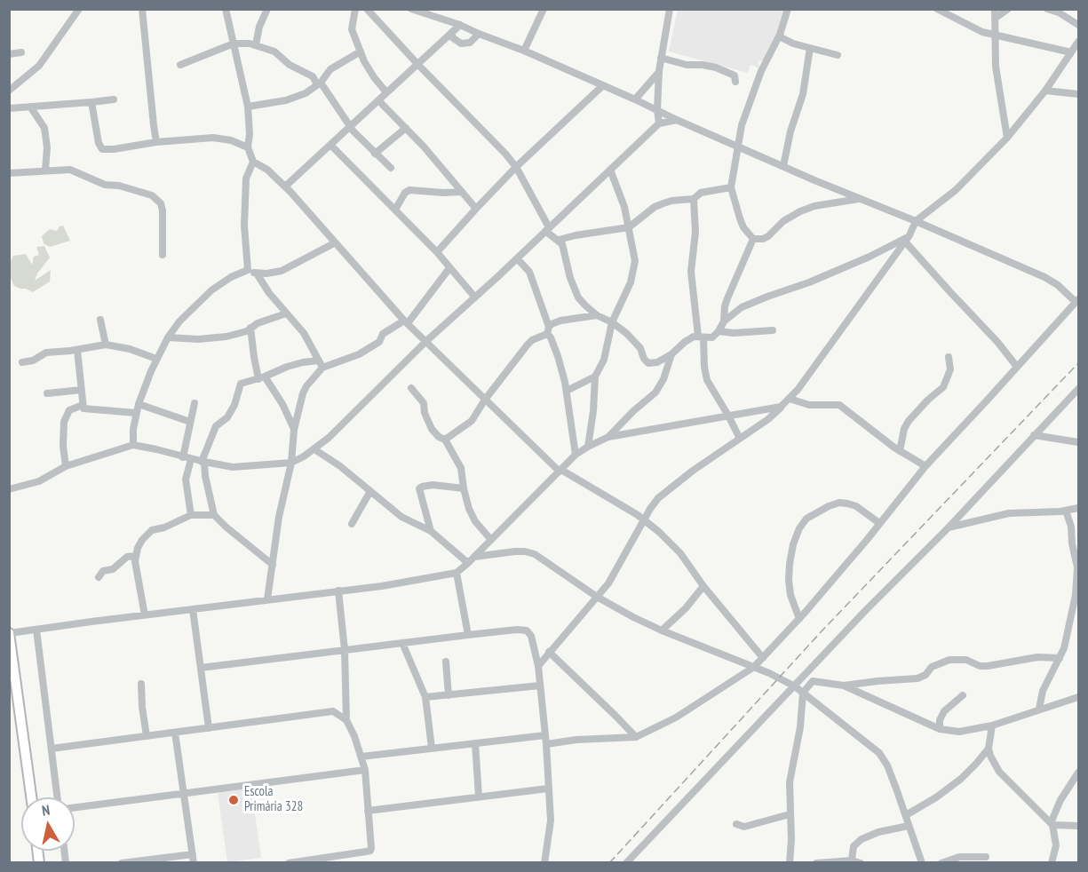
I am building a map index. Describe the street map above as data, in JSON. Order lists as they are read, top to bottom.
{
  "places": ["Escola Primária 328"],
  "north": "top"
}
